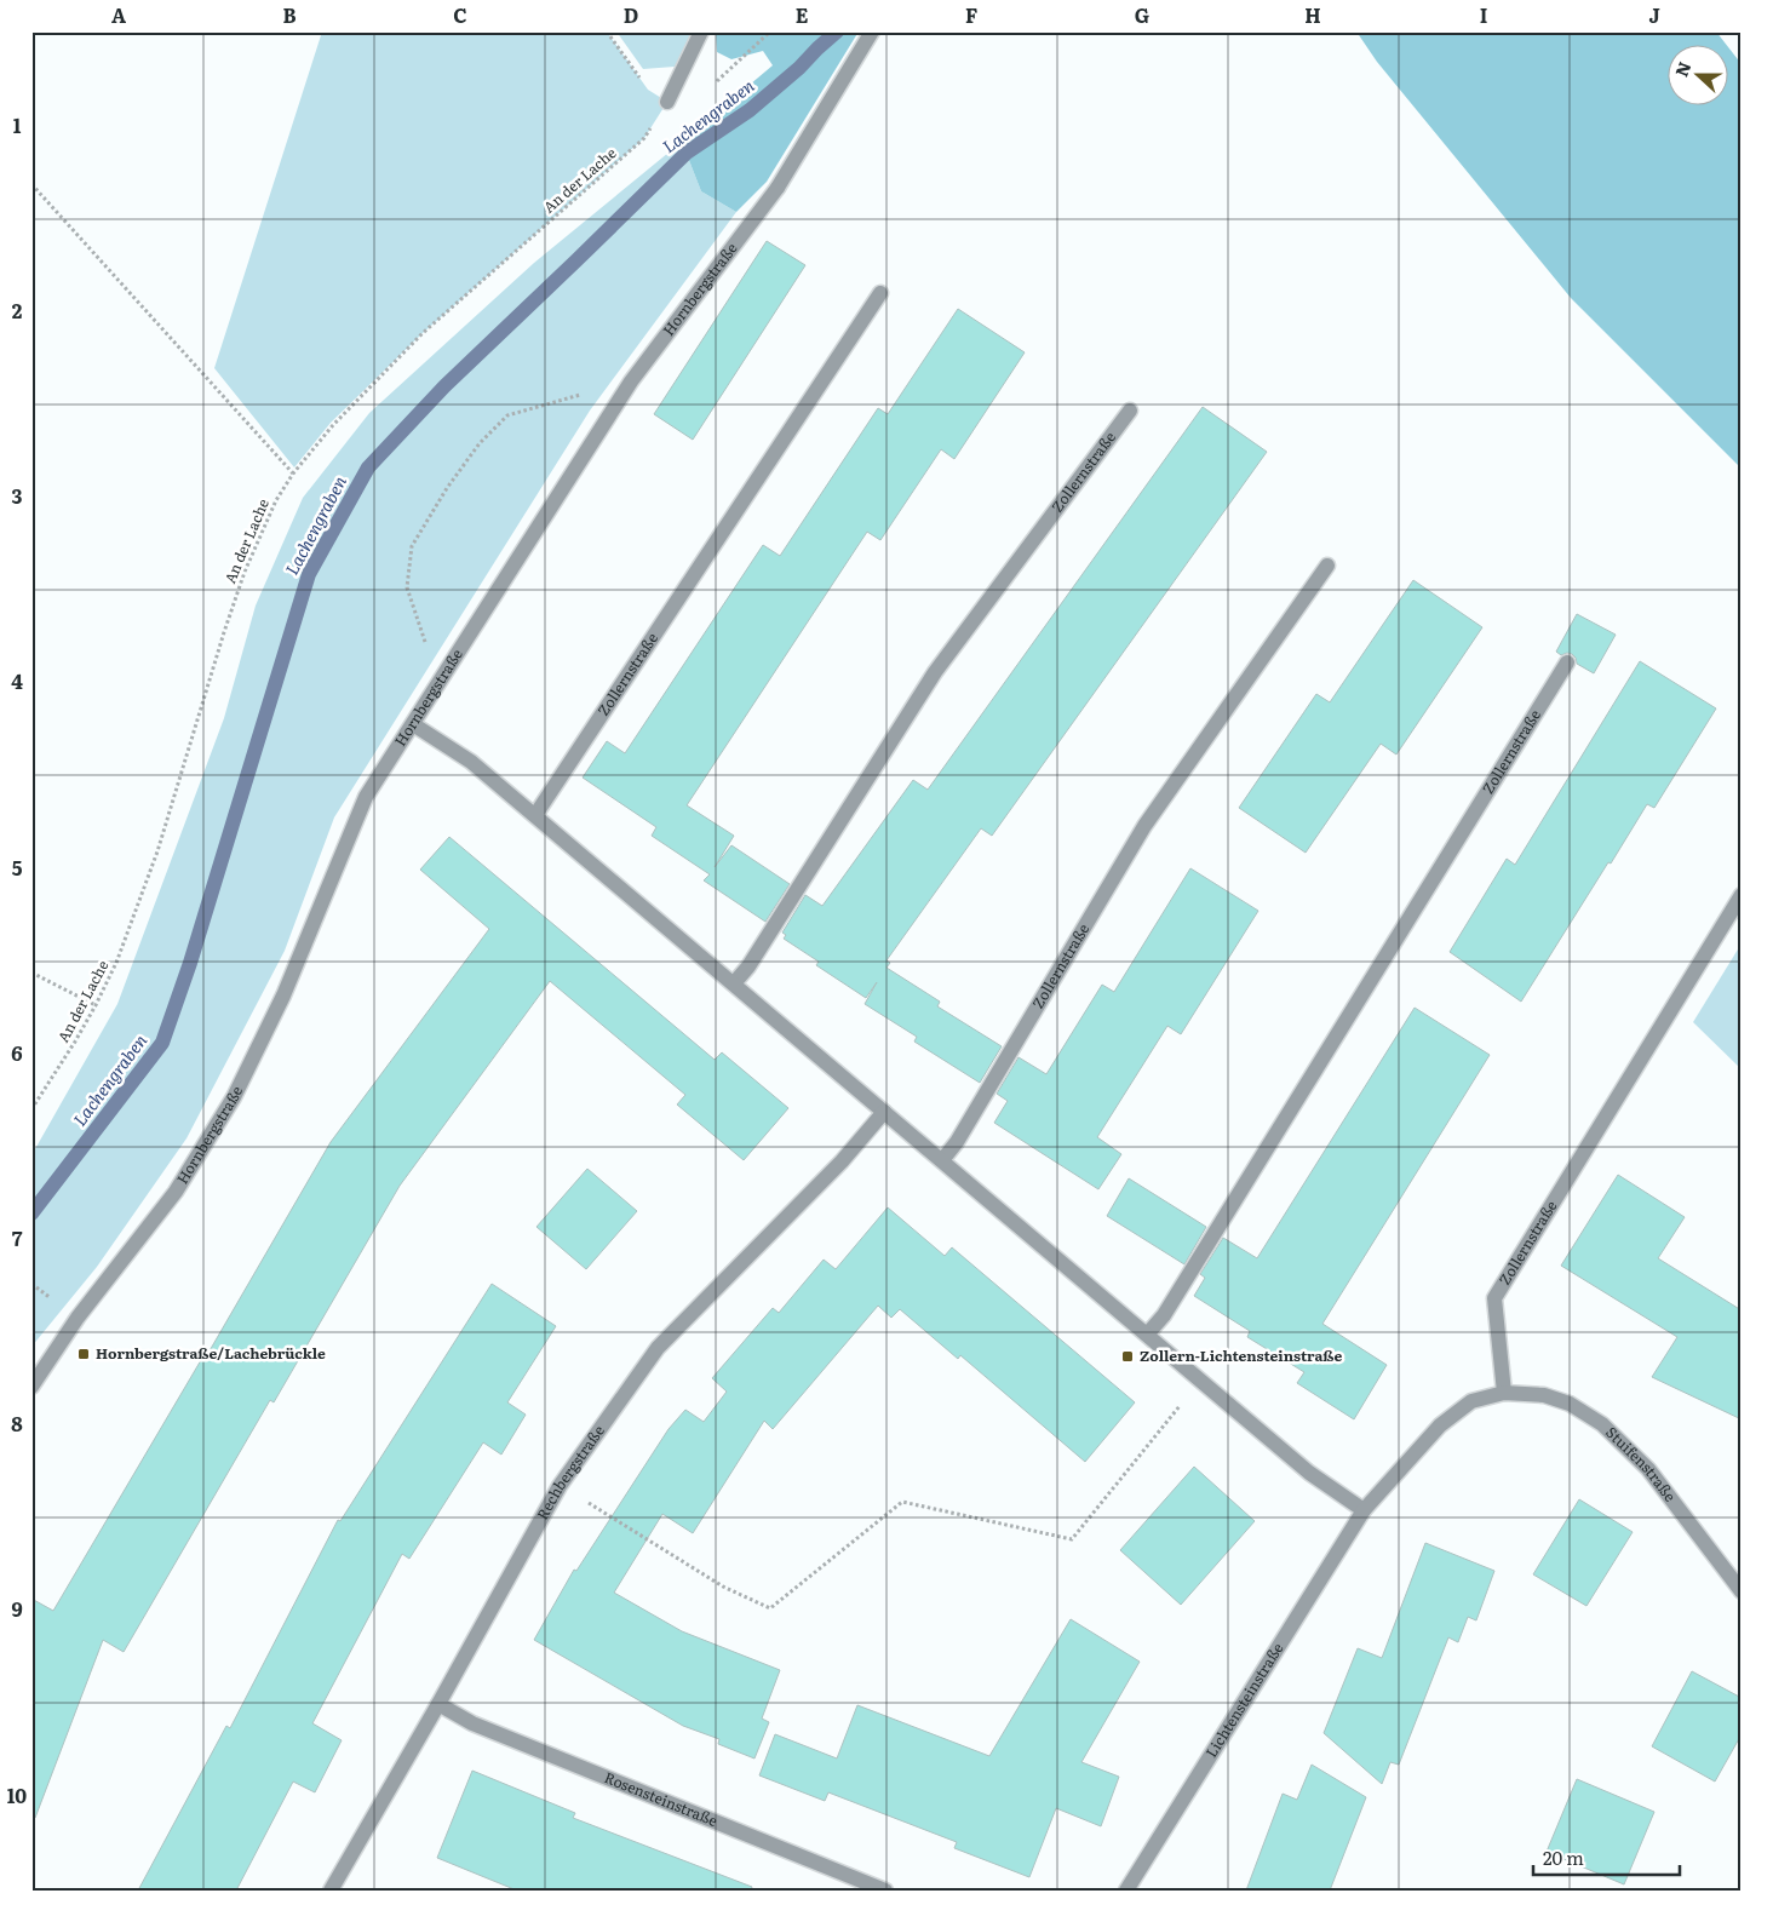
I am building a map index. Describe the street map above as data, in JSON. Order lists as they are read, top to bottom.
{
  "streets": {
    "street": [
      "Hornbergstraße",
      "Zollernstraße",
      "Stuifenstraße",
      "Rechbergstraße",
      "Lichtensteinstraße",
      "Rosensteinstraße"
    ],
    "path": ["An der Lache"]
  },
  "crossings": [
    ["Zollernstraße", "Stuifenstraße"],
    ["Rechbergstraße", "Rosensteinstraße"]
  ],
  "water": ["Lachengraben"],
  "places": {
    "transit": ["Hornbergstraße/Lachebrückle", "Zollern-Lichtensteinstraße"]
  },
  "scale_bar": "20 m",
  "north": "left",
  "grid": {
    "columns": [
      "A",
      "B",
      "C",
      "D",
      "E",
      "F",
      "G",
      "H",
      "I",
      "J"
    ],
    "rows": [
      "1",
      "2",
      "3",
      "4",
      "5",
      "6",
      "7",
      "8",
      "9",
      "10"
    ]
  }
}
